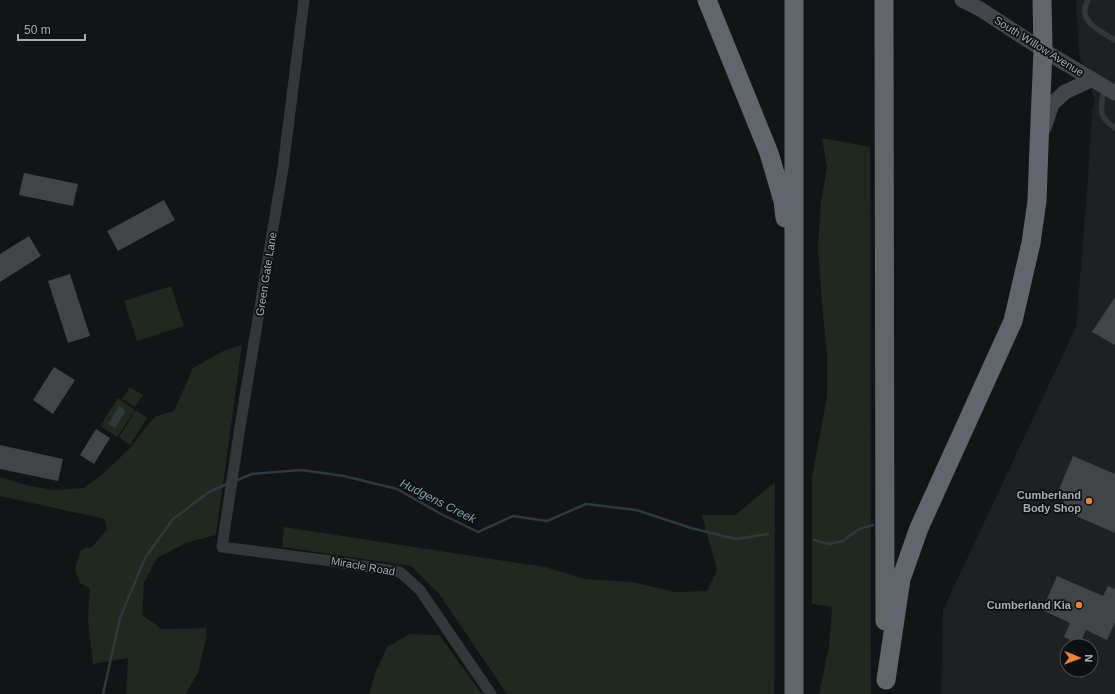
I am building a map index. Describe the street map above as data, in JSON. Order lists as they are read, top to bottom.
{
  "streets": {
    "main road": ["South Willow Avenue"],
    "street": ["Green Gate Lane", "Miracle Road"]
  },
  "crossings": [
    ["Green Gate Lane", "Miracle Road"]
  ],
  "water": ["Hudgens Creek"],
  "places": ["Cumberland Body Shop", "Cumberland Kia"],
  "scale_bar": "50 m",
  "north": "right"
}
